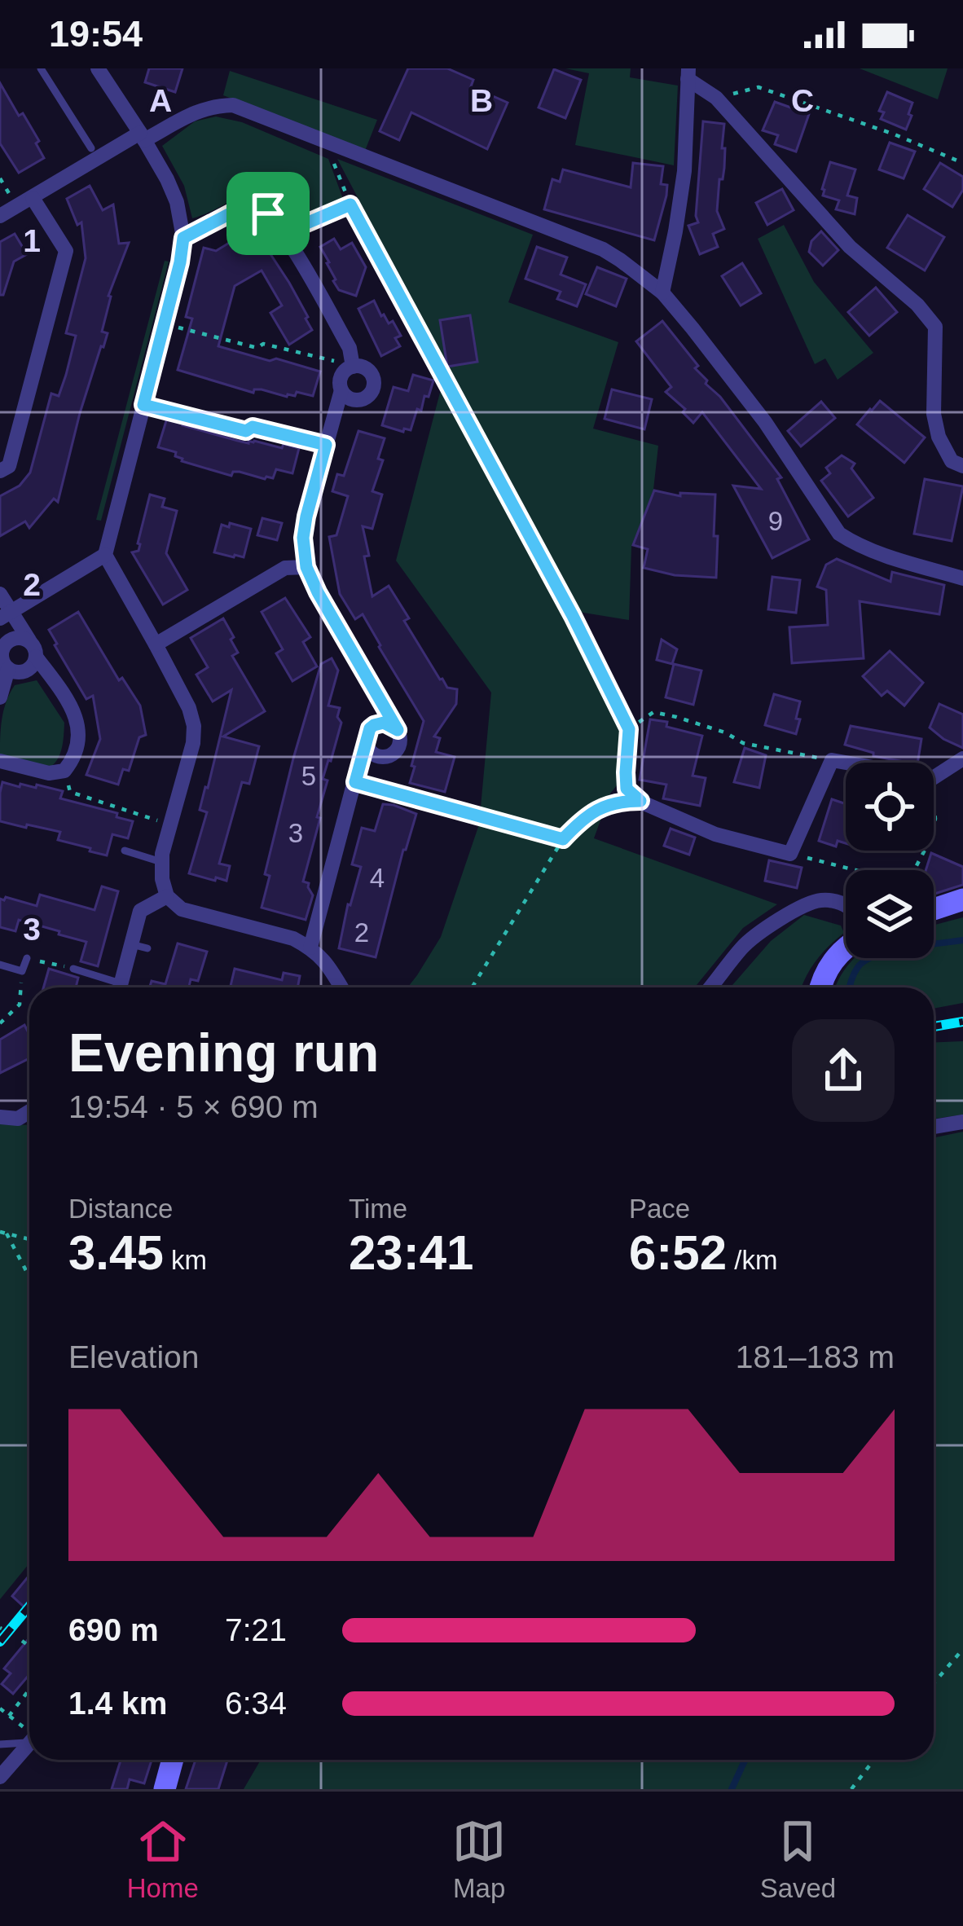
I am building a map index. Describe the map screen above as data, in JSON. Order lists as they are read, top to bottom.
{
  "house_numbers": [
    "9",
    "5",
    "3",
    "4",
    "2"
  ],
  "page": {
    "status": "19:54",
    "heading": ["Evening run", "19:54 · 5 × 690 m"],
    "stats": [
      ["Distance", "3.45 km"],
      ["Time", "23:41"],
      ["Pace", "6:52 /km"]
    ],
    "chart": ["Elevation", "181–183 m"],
    "list": [
      {
        "name": "690 m",
        "note": "7:21"
      },
      {
        "name": "1.4 km",
        "note": "6:34"
      }
    ],
    "tabs": ["Home", "Map", "Saved"]
  },
  "grid": {
    "columns": ["A", "B", "C"],
    "rows": ["1", "2", "3"]
  }
}
